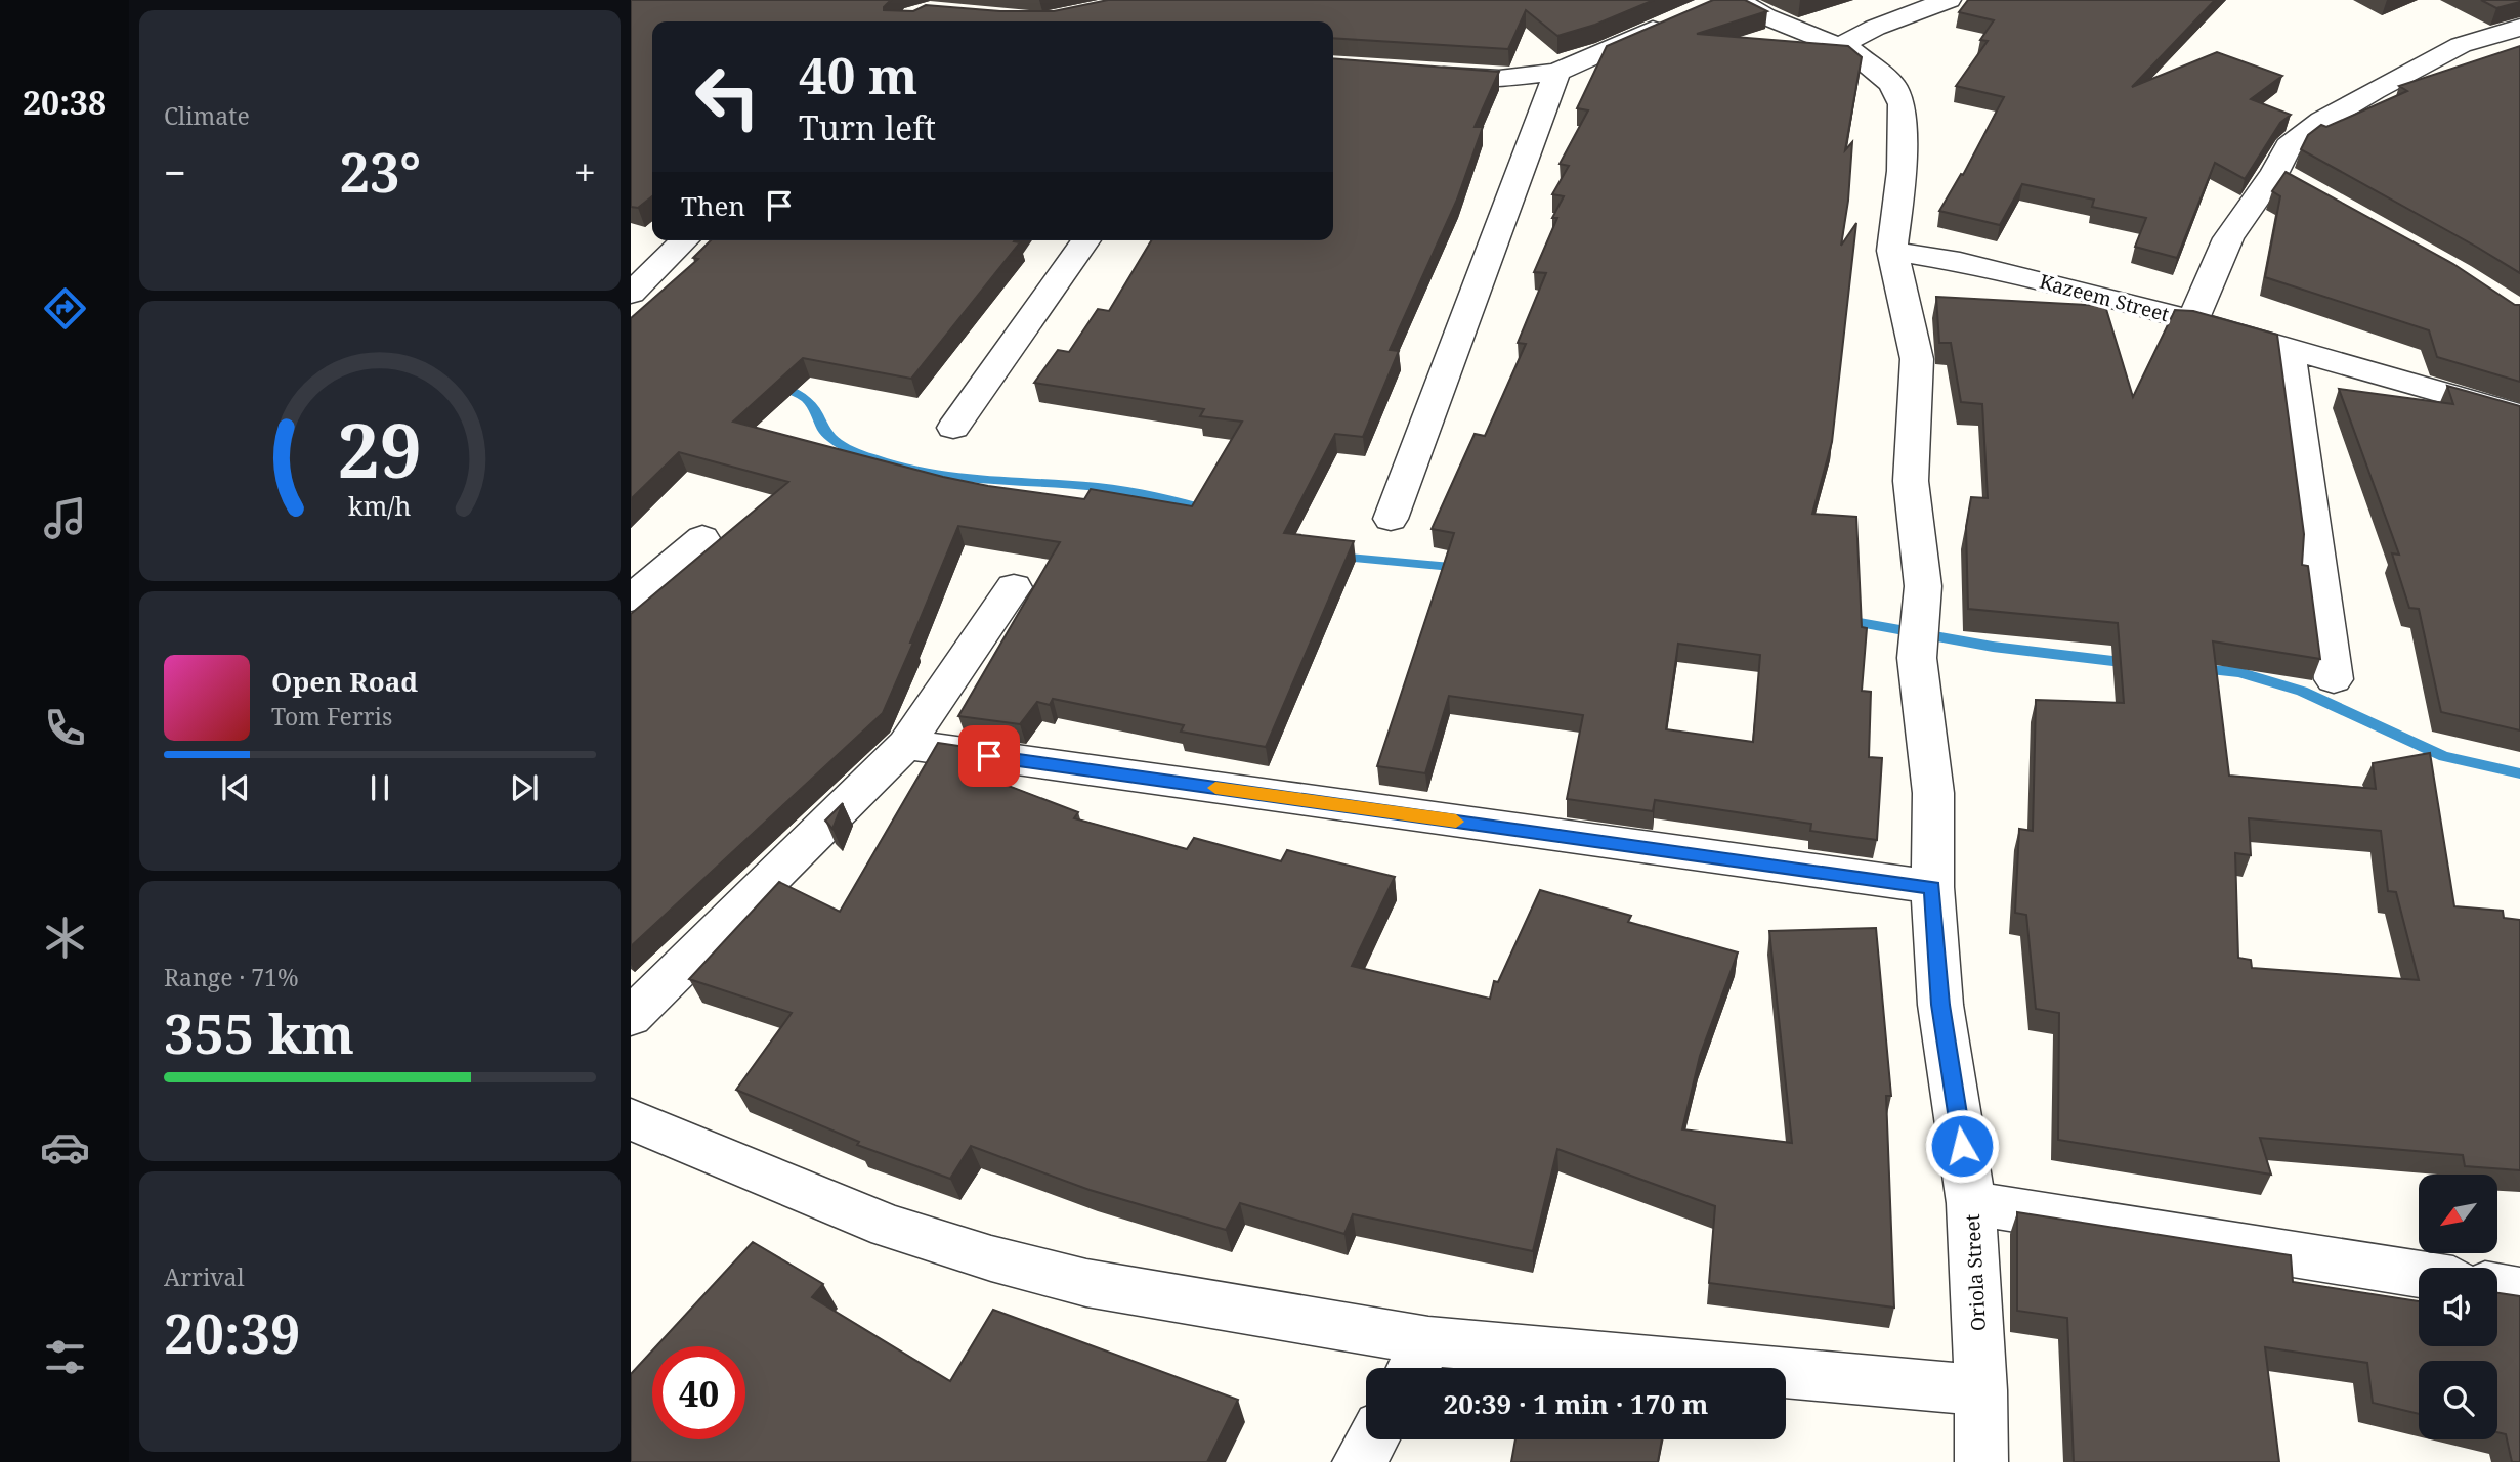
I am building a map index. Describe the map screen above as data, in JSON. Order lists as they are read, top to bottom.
{
  "streets": {
    "street": ["Kazeem Street", "Oriola Street"]
  },
  "crossings": [
    ["Kazeem Street", "Oriola Street"]
  ],
  "north": "bottom left",
  "page": {
    "tabs": "20:38",
    "tile": [
      "Climate",
      ["Range · 71%", "355 km"],
      ["Arrival", "20:39"]
    ],
    "turn": ["40 m", "Turn left"],
    "heat": ["−", "23°", "+"],
    "then": "Then",
    "song": ["Open Road", "Tom Ferris"],
    "limit": "40",
    "trip": "20:39 · 1 min · 170 m",
    "gauge": ["29", "km/h"]
  }
}
